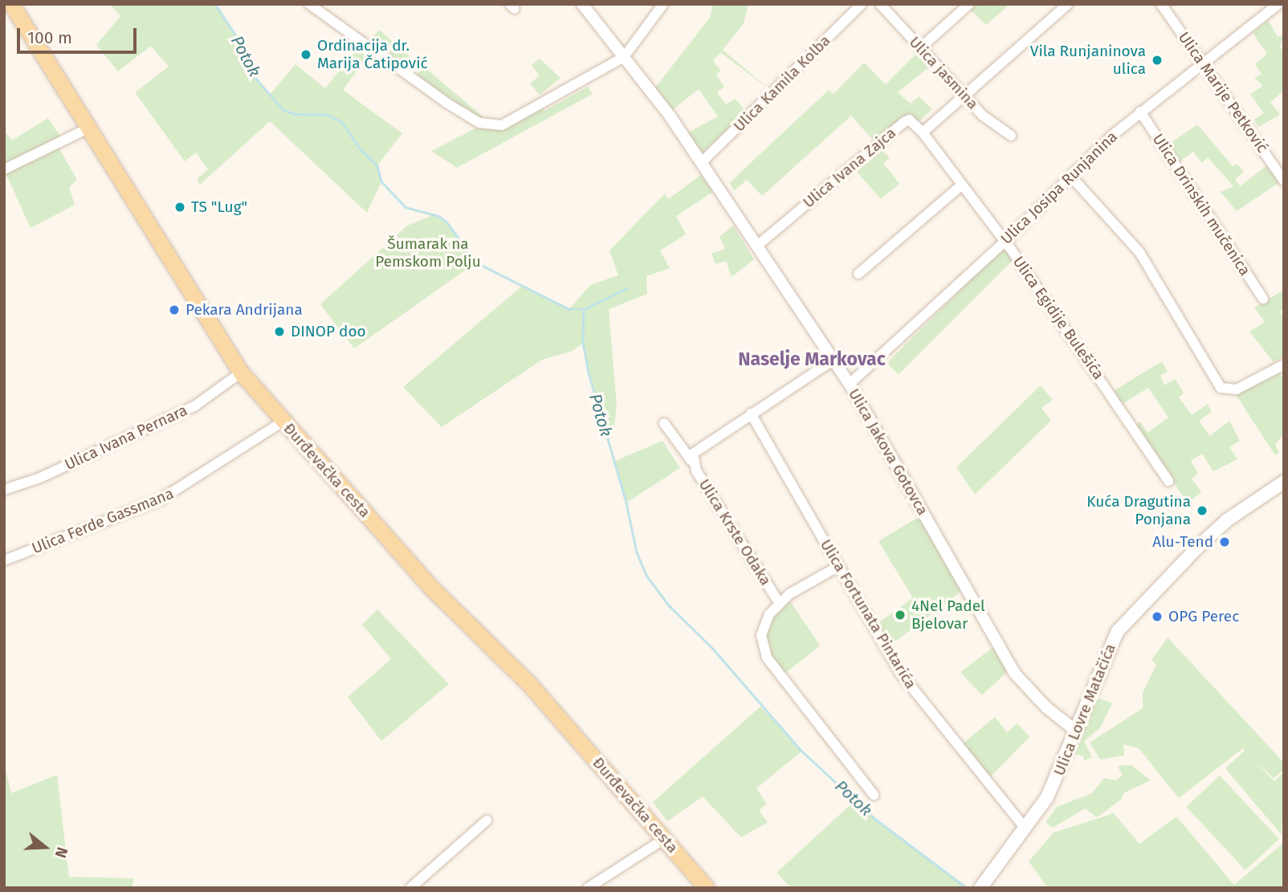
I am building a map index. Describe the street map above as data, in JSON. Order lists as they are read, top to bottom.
{
  "streets": {
    "main road": ["Đurđevačka cesta", "Ulica Lovre Matačića"],
    "street": [
      "Ulica jasmina",
      "Ulica Kamila Kolba",
      "Ulica Marije Petković",
      "Ulica Ivana Zajca",
      "Ulica Josipa Runjanina",
      "Ulica Drinskih mučenica",
      "Ulica Egidije Bulešića",
      "Ulica Ivana Pernara",
      "Ulica Jakova Gotovca",
      "Ulica Ferde Gassmana",
      "Ulica Krste Odaka",
      "Ulica Fortunata Pintarića"
    ]
  },
  "crossings": [
    ["Ulica Kamila Kolba", "Ulica Jakova Gotovca"],
    ["Ulica Marije Petković", "Ulica Josipa Runjanina"],
    ["Ulica Ivana Zajca", "Ulica Egidije Bulešića"],
    ["Ulica Ivana Zajca", "Ulica Jakova Gotovca"],
    ["Ulica Josipa Runjanina", "Ulica Drinskih mučenica"],
    ["Ulica Josipa Runjanina", "Ulica Egidije Bulešića"],
    ["Ulica Josipa Runjanina", "Ulica Jakova Gotovca"],
    ["Ulica Ivana Pernara", "Đurđevačka cesta"],
    ["Ulica Jakova Gotovca", "Ulica Lovre Matačića"],
    ["Đurđevačka cesta", "Ulica Ferde Gassmana"],
    ["Ulica Krste Odaka", "Ulica Fortunata Pintarića"],
    ["Ulica Fortunata Pintarića", "Ulica Lovre Matačića"]
  ],
  "districts": ["Naselje Markovac"],
  "water": ["Potok"],
  "parks": ["Šumarak na Pemskom Polju"],
  "places": [
    "Ordinacija dr. Marija Čatipović",
    "Vila Runjaninova ulica",
    "TS \"Lug\"",
    "Pekara Andrijana",
    "DINOP doo",
    "Kuća Dragutina Ponjana",
    "Alu-Tend",
    "4Nel Padel Bjelovar",
    "OPG Perec"
  ],
  "scale_bar": "100 m",
  "north": "right"
}
